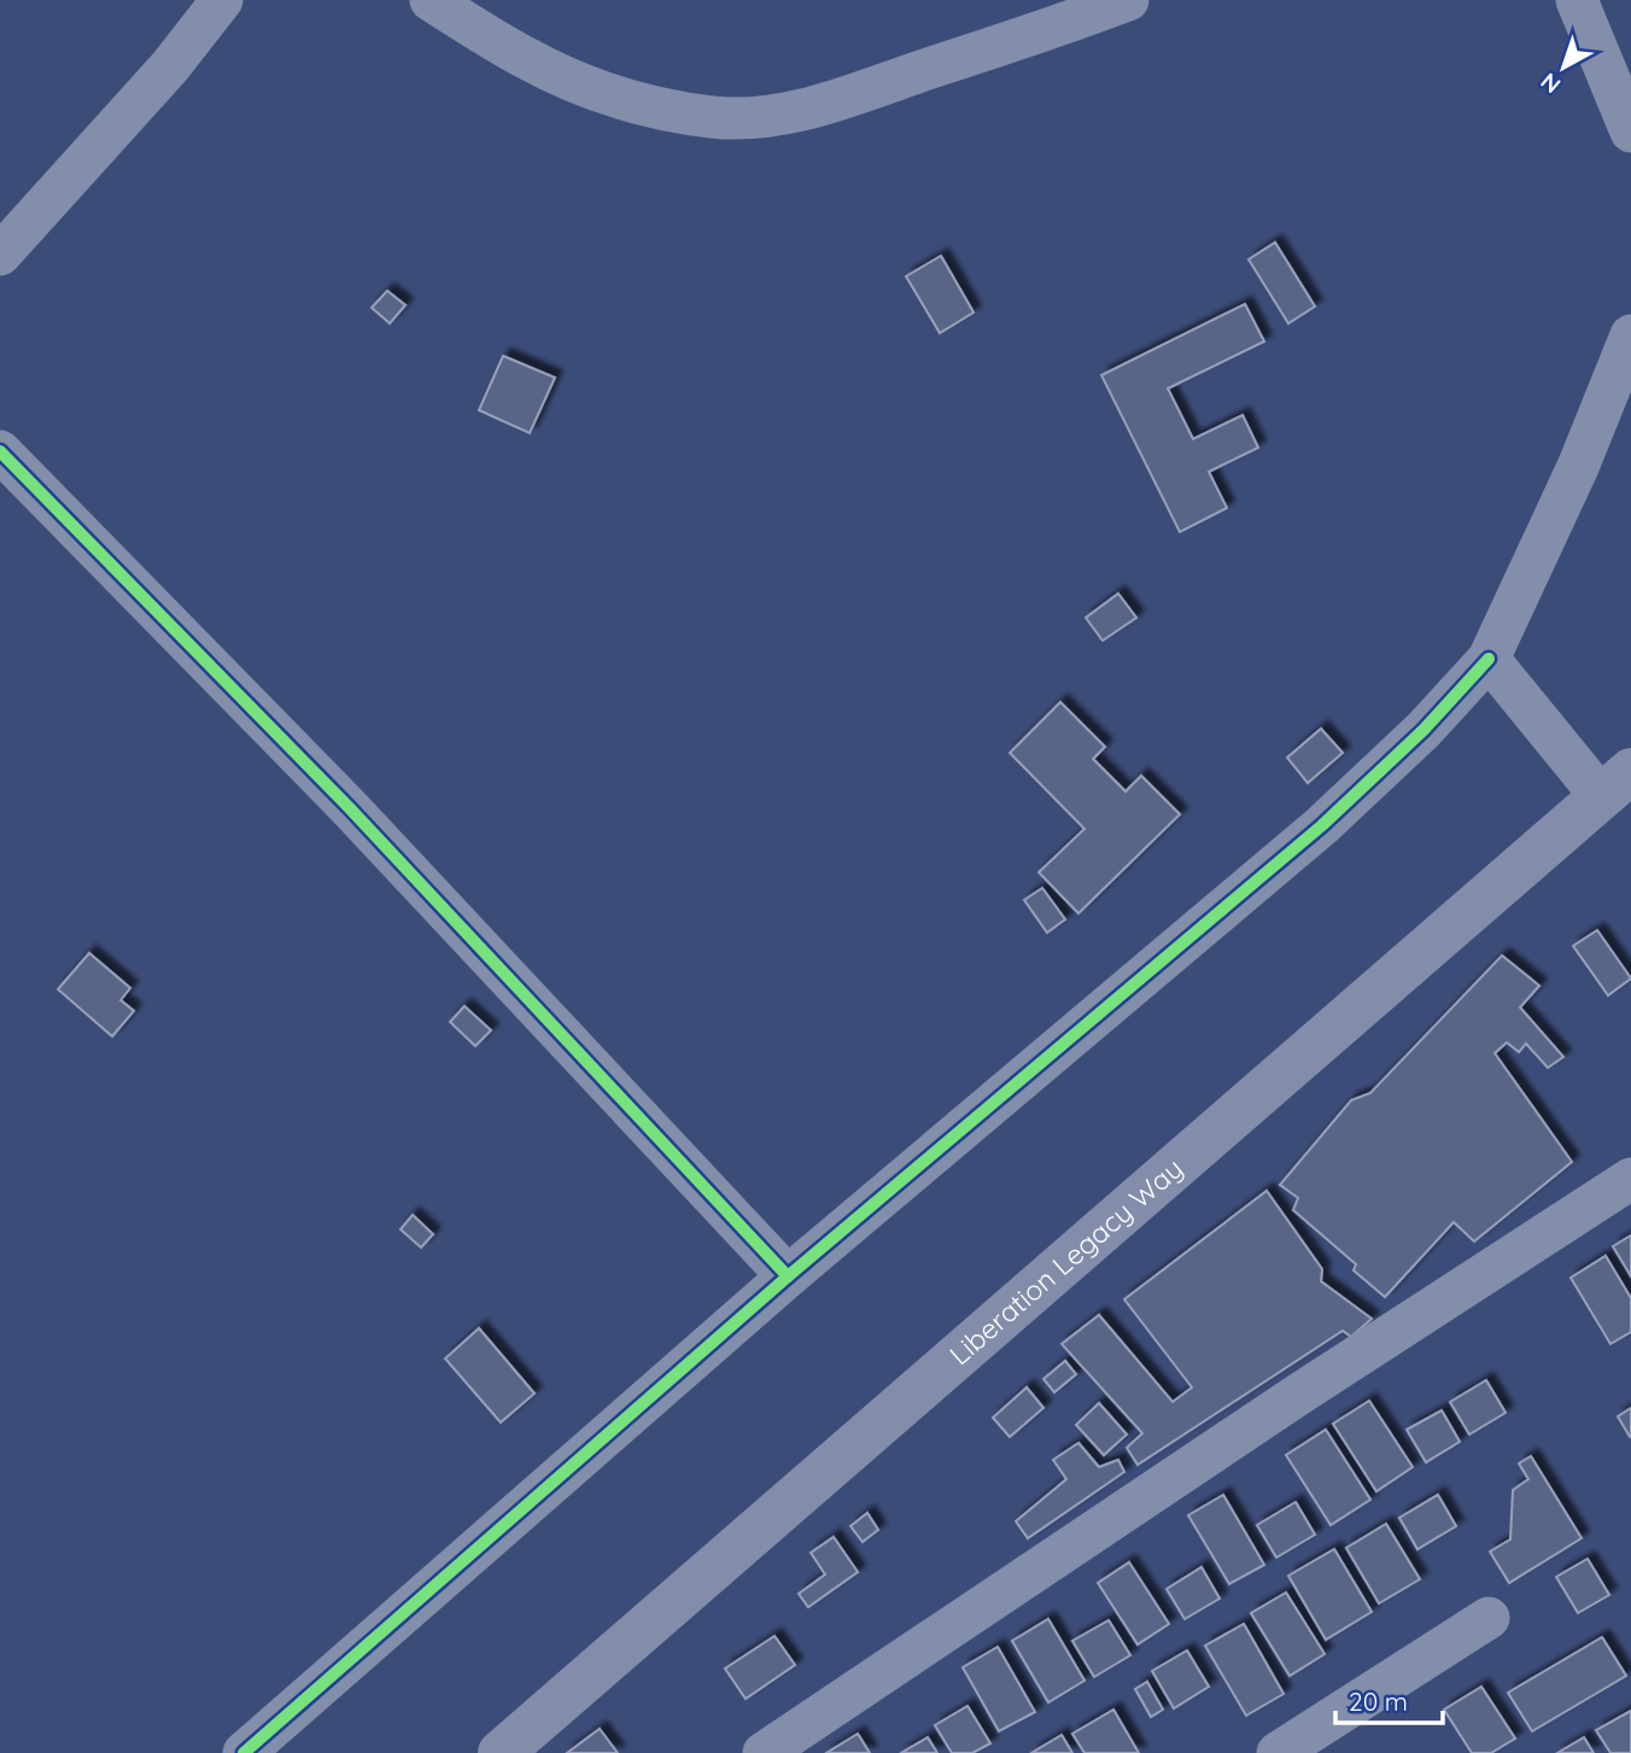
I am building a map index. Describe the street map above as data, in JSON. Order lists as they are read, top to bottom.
{
  "streets": {
    "main road": ["Liberation Legacy Way"]
  },
  "scale_bar": "20 m",
  "north": "bottom left"
}
